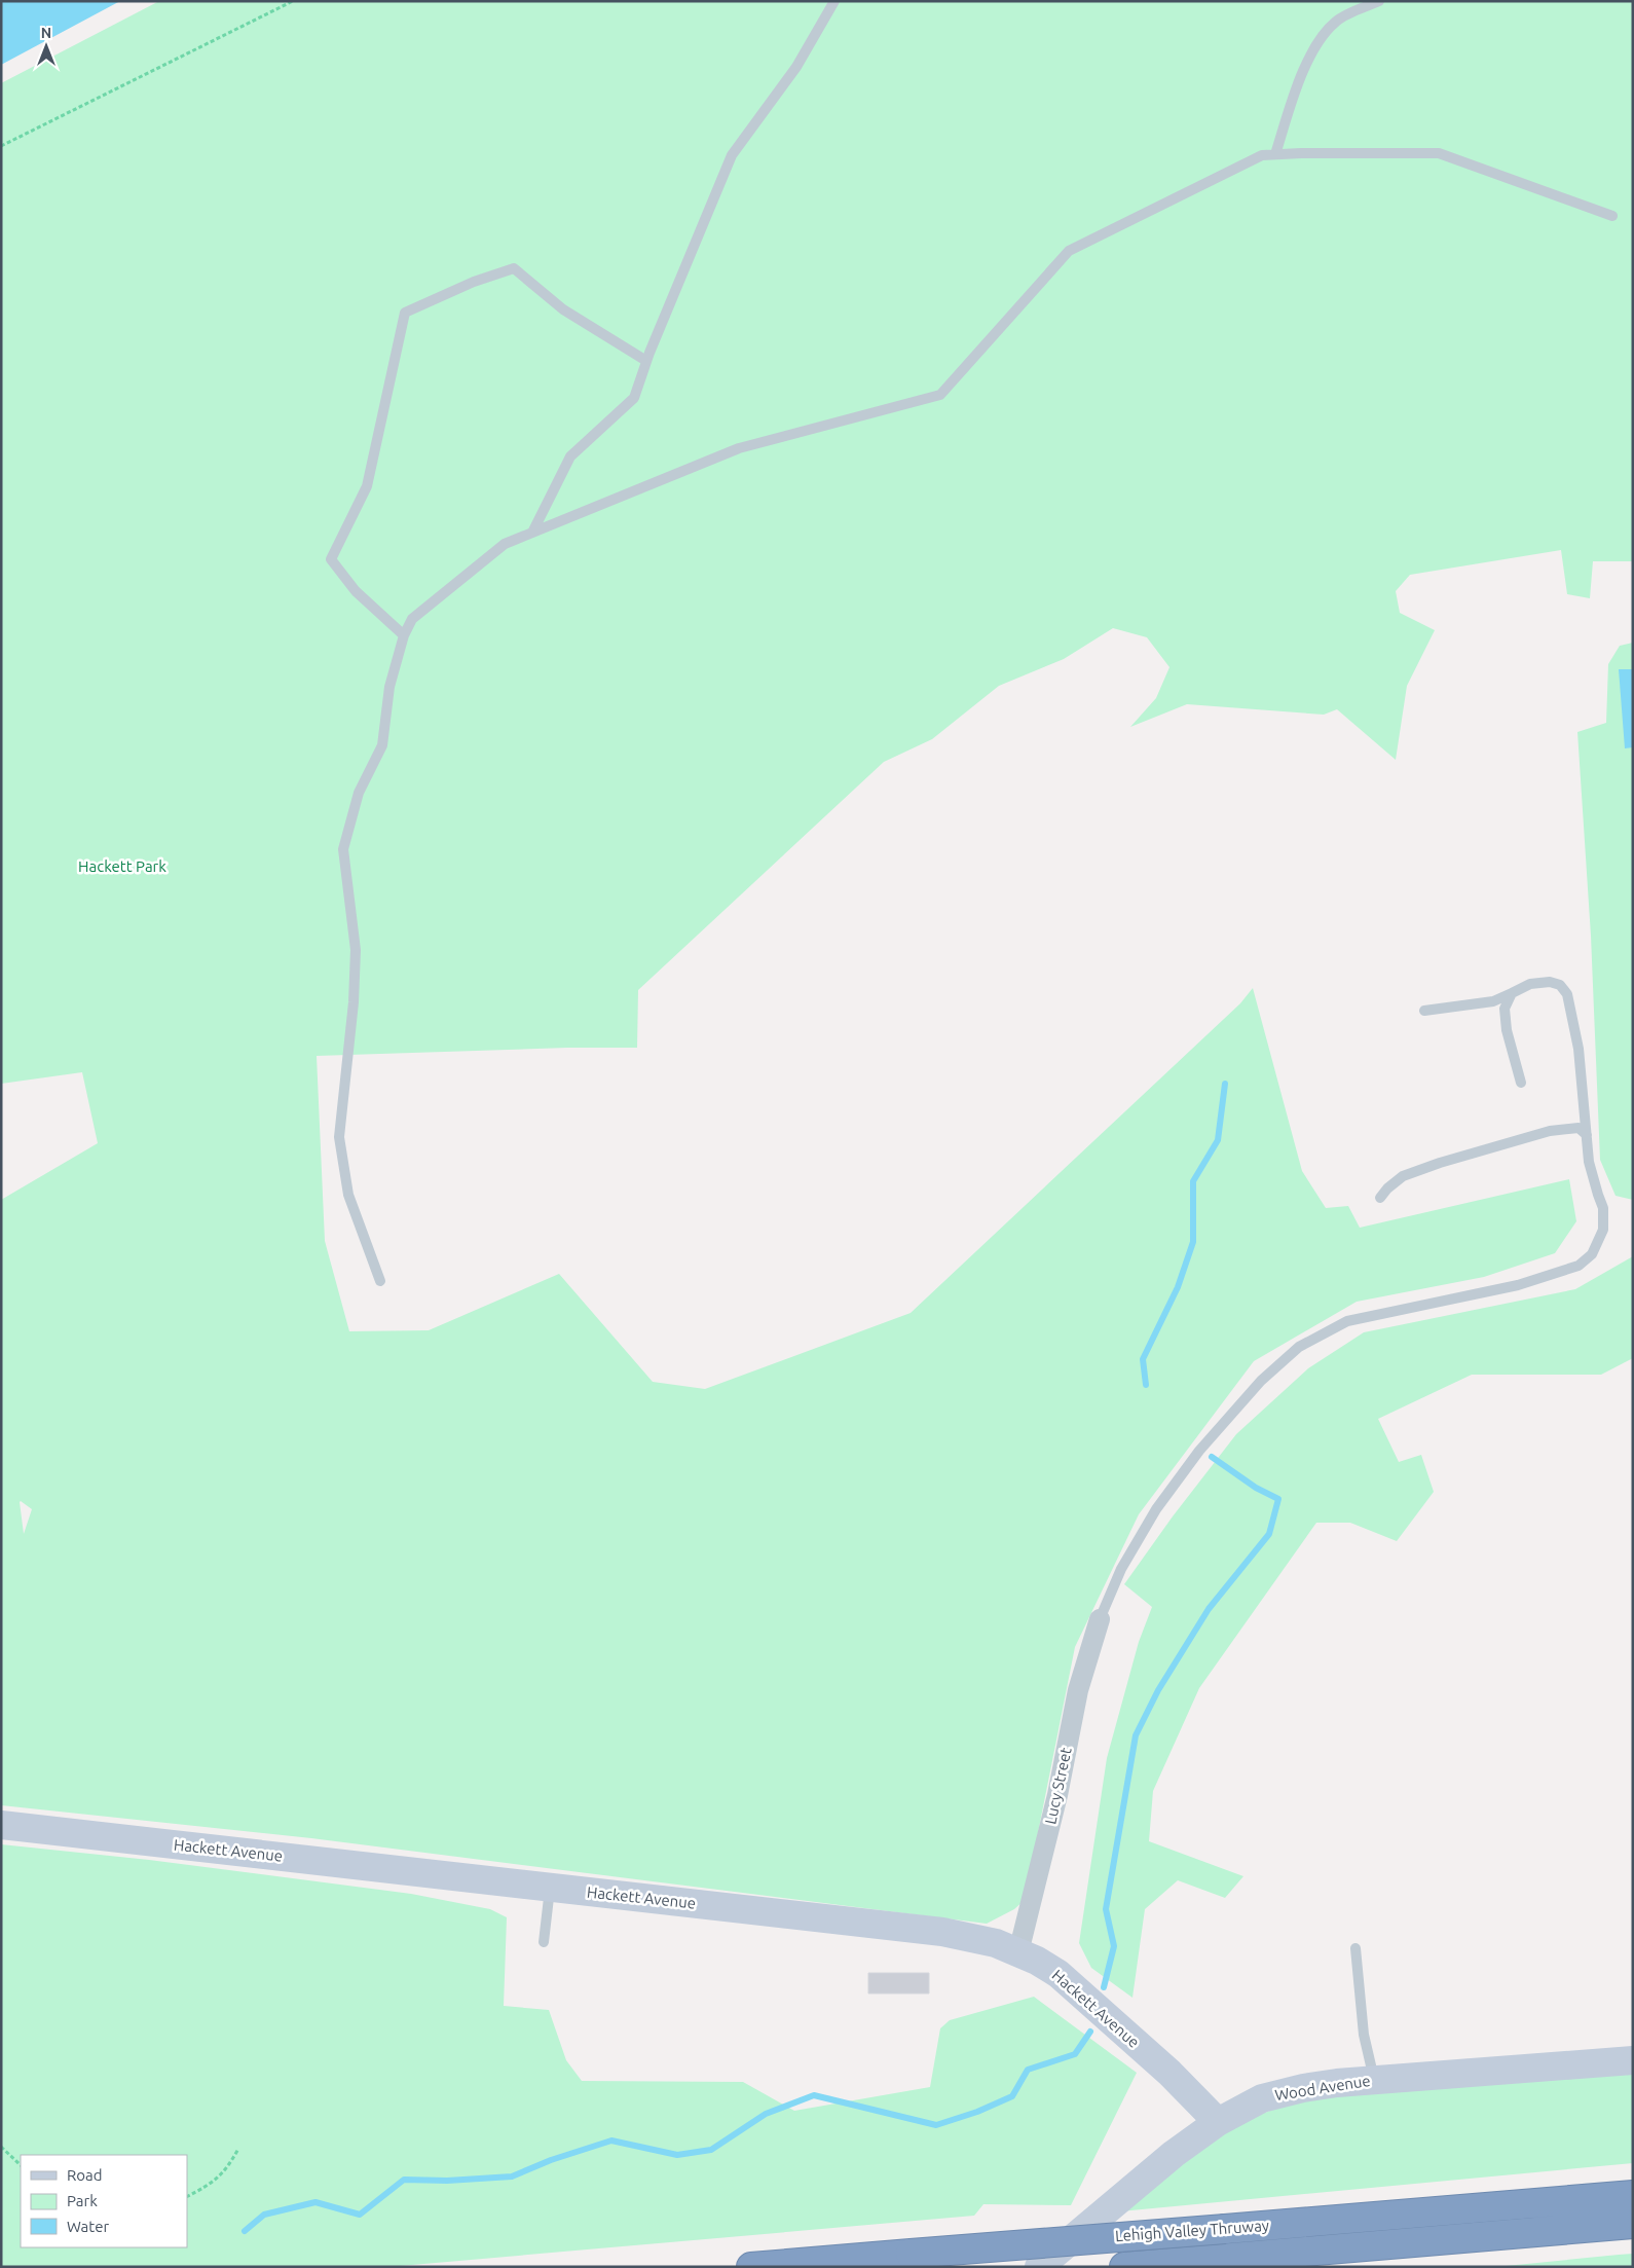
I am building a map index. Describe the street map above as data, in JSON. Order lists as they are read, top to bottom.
{
  "streets": {
    "highway": ["Lehigh Valley Thruway"],
    "main road": ["Hackett Avenue", "Wood Avenue"],
    "street": ["Lucy Street"]
  },
  "crossings": [
    ["Lucy Street", "Hackett Avenue"],
    ["Hackett Avenue", "Wood Avenue"]
  ],
  "parks": ["Hackett Park"],
  "legend": ["Road", "Park", "Water"],
  "north": "top"
}
